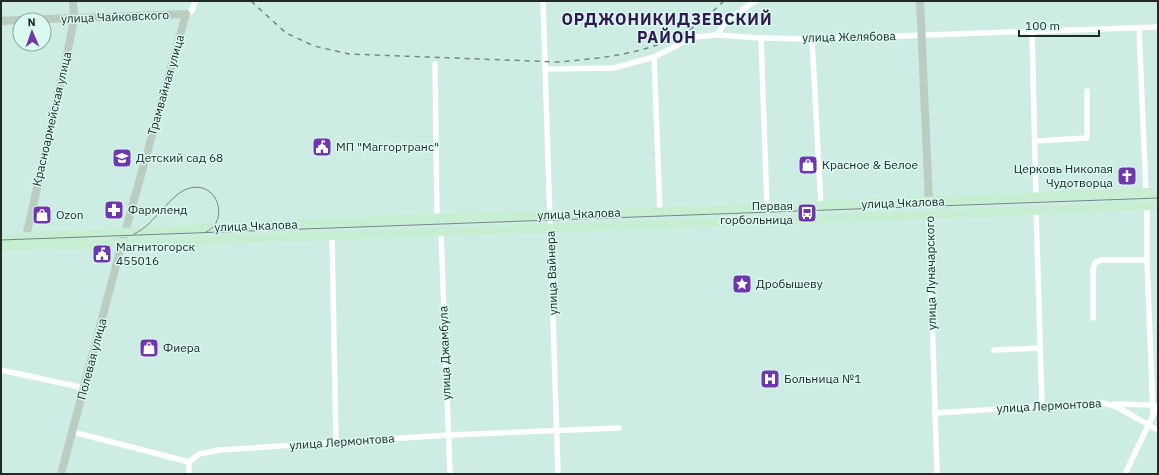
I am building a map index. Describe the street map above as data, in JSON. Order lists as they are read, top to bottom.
{
  "streets": {
    "main road": ["улица Чкалова", "улица Луначарского"],
    "street": [
      "улица Чайковского",
      "улица Желябова",
      "Трамвайная улица",
      "Красноармейская улица",
      "улица Вайнера",
      "улица Джамбула",
      "Полевая улица",
      "улица Лермонтова"
    ]
  },
  "crossings": [
    ["улица Чайковского", "Трамвайная улица"],
    ["улица Чайковского", "Красноармейская улица"],
    ["улица Желябова", "улица Вайнера"],
    ["улица Желябова", "улица Луначарского"],
    ["Трамвайная улица", "улица Чкалова"],
    ["Трамвайная улица", "Полевая улица"],
    ["Красноармейская улица", "улица Чкалова"],
    ["улица Чкалова", "улица Вайнера"],
    ["улица Чкалова", "улица Луначарского"],
    ["улица Чкалова", "улица Джамбула"],
    ["улица Чкалова", "Полевая улица"],
    ["улица Вайнера", "улица Лермонтова"],
    ["улица Луначарского", "улица Лермонтова"],
    ["улица Джамбула", "улица Лермонтова"]
  ],
  "districts": ["ОРДЖОНИКИДЗЕВСКИЙ РАЙОН"],
  "places": {
    "public building": ["МП \"Маггортранс\"", "Магнитогорск 455016"],
    "school or university": ["Детский сад 68"],
    "shop": ["Красное & Белое", "Ozon", "Фиера"],
    "church": ["Церковь Николая Чудотворца"],
    "pharmacy": ["Фармленд"],
    "bus stop": ["Первая горбольница"],
    "place": ["Дробышеву"],
    "hospital": ["Больница №1"]
  },
  "scale_bar": "100 m",
  "north": "top"
}
